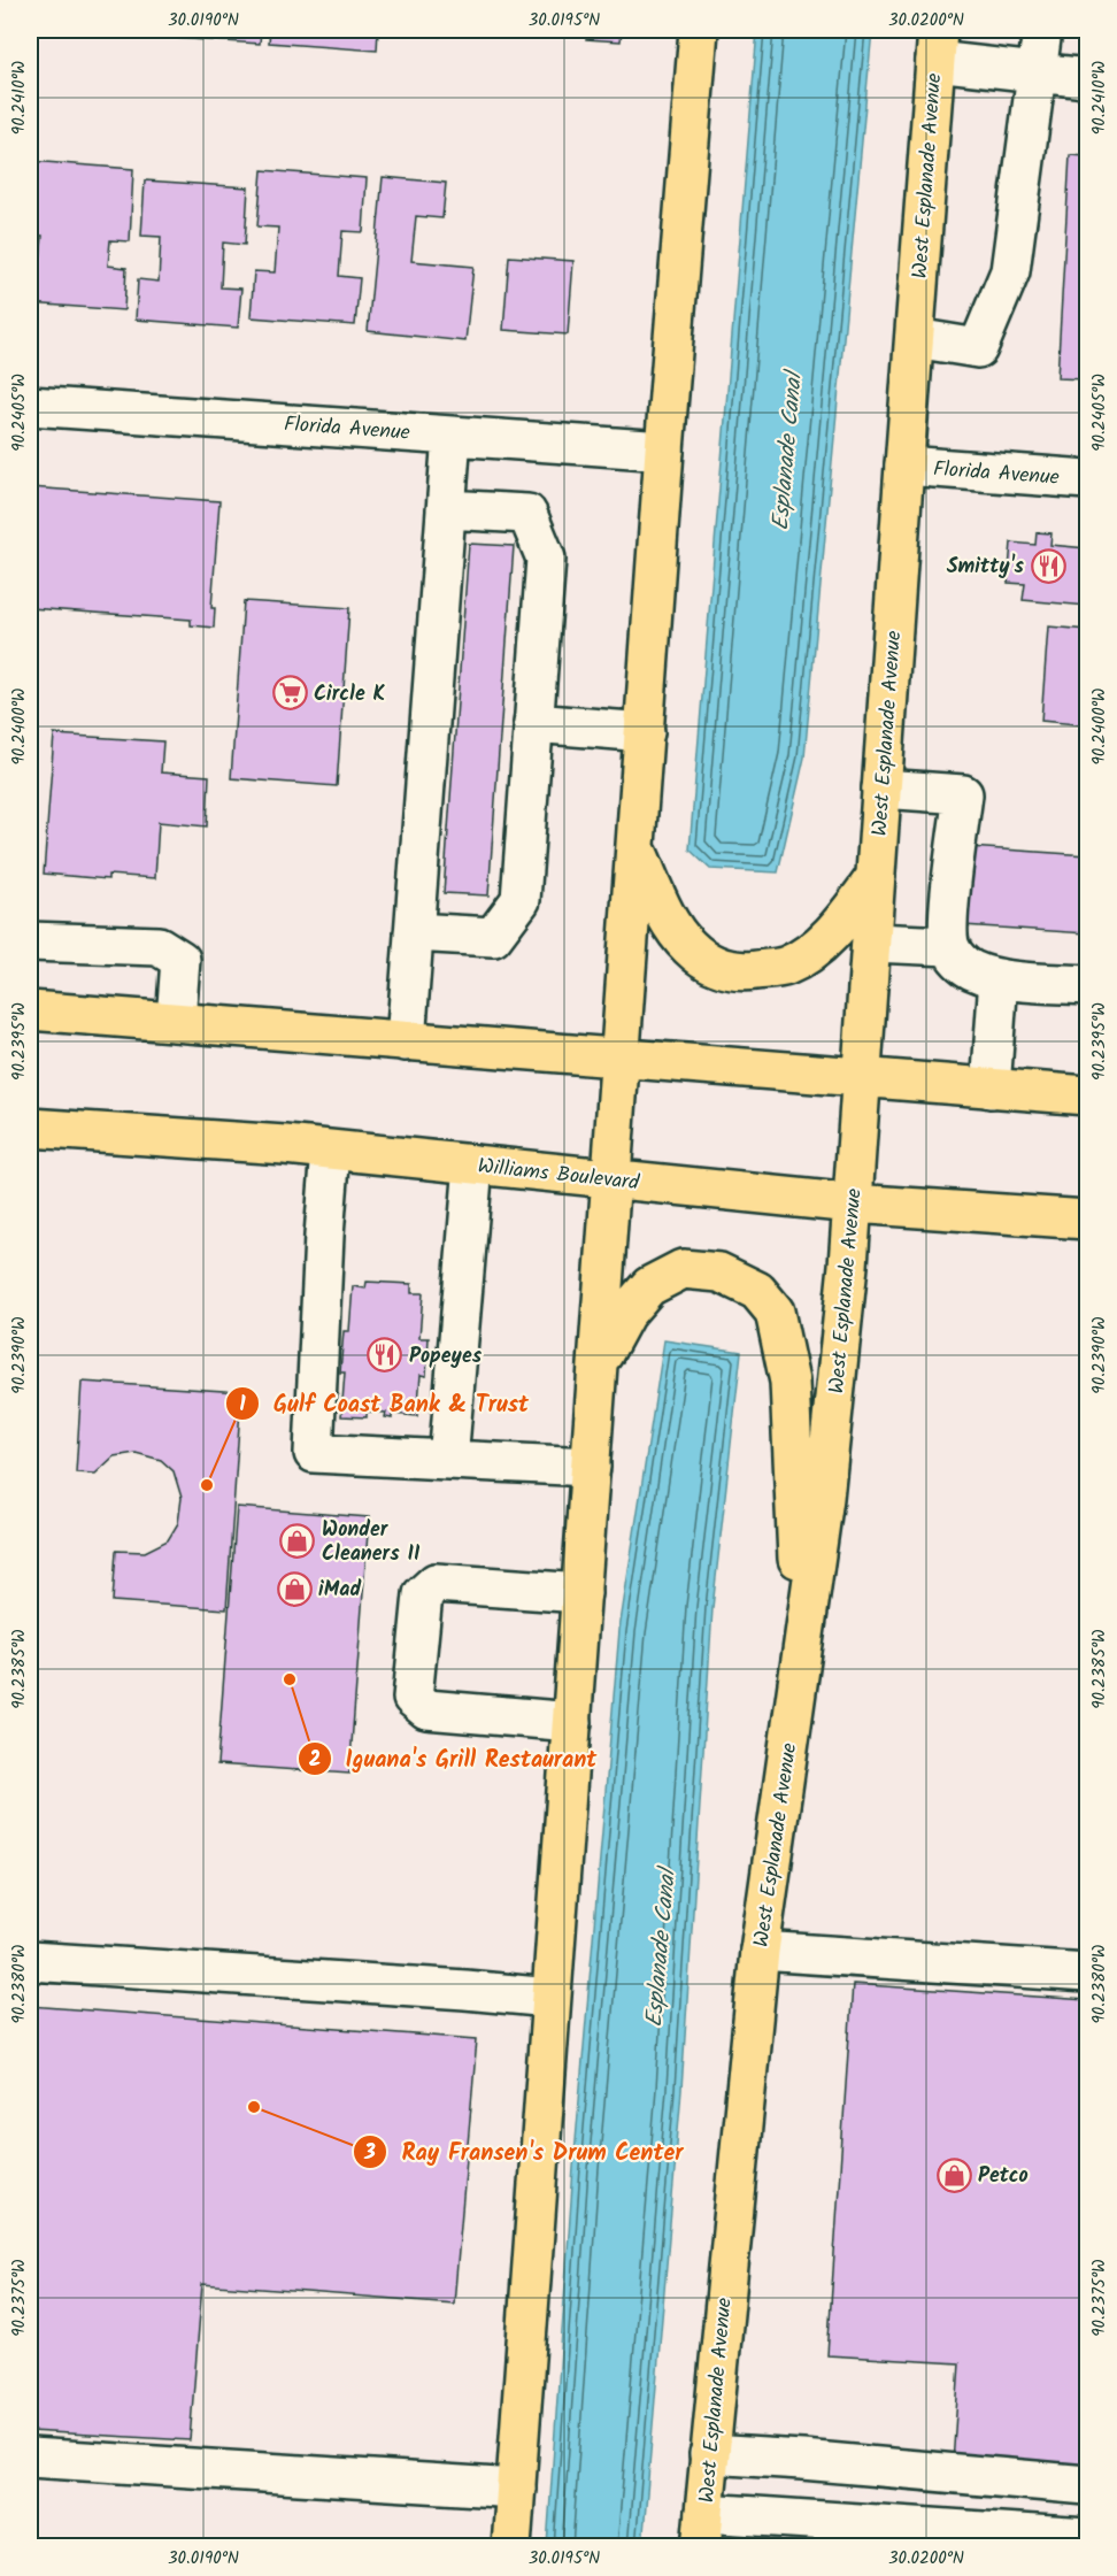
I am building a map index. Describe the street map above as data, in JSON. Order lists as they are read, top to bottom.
{
  "streets": {
    "main road": ["West Esplanade Avenue", "Williams Boulevard"],
    "street": ["Florida Avenue"]
  },
  "crossings": [
    ["West Esplanade Avenue", "Florida Avenue"],
    ["West Esplanade Avenue", "Williams Boulevard"]
  ],
  "water": ["Esplanade Canal"],
  "places": {
    "restaurant": ["Smitty's", "Popeyes"],
    "supermarket": ["Circle K"],
    "other": ["Gulf Coast Bank & Trust", "Iguana's Grill Restaurant", "Ray Fransen's Drum Center"],
    "shop": ["Wonder Cleaners II", "iMad", "Petco"]
  },
  "coordinates": [
    "30.0190°N",
    "30.0195°N",
    "30.0200°N",
    "90.2410°W",
    "90.2405°W",
    "90.2400°W",
    "90.2395°W",
    "90.2390°W",
    "90.2385°W",
    "90.2380°W",
    "90.2375°W"
  ]
}
